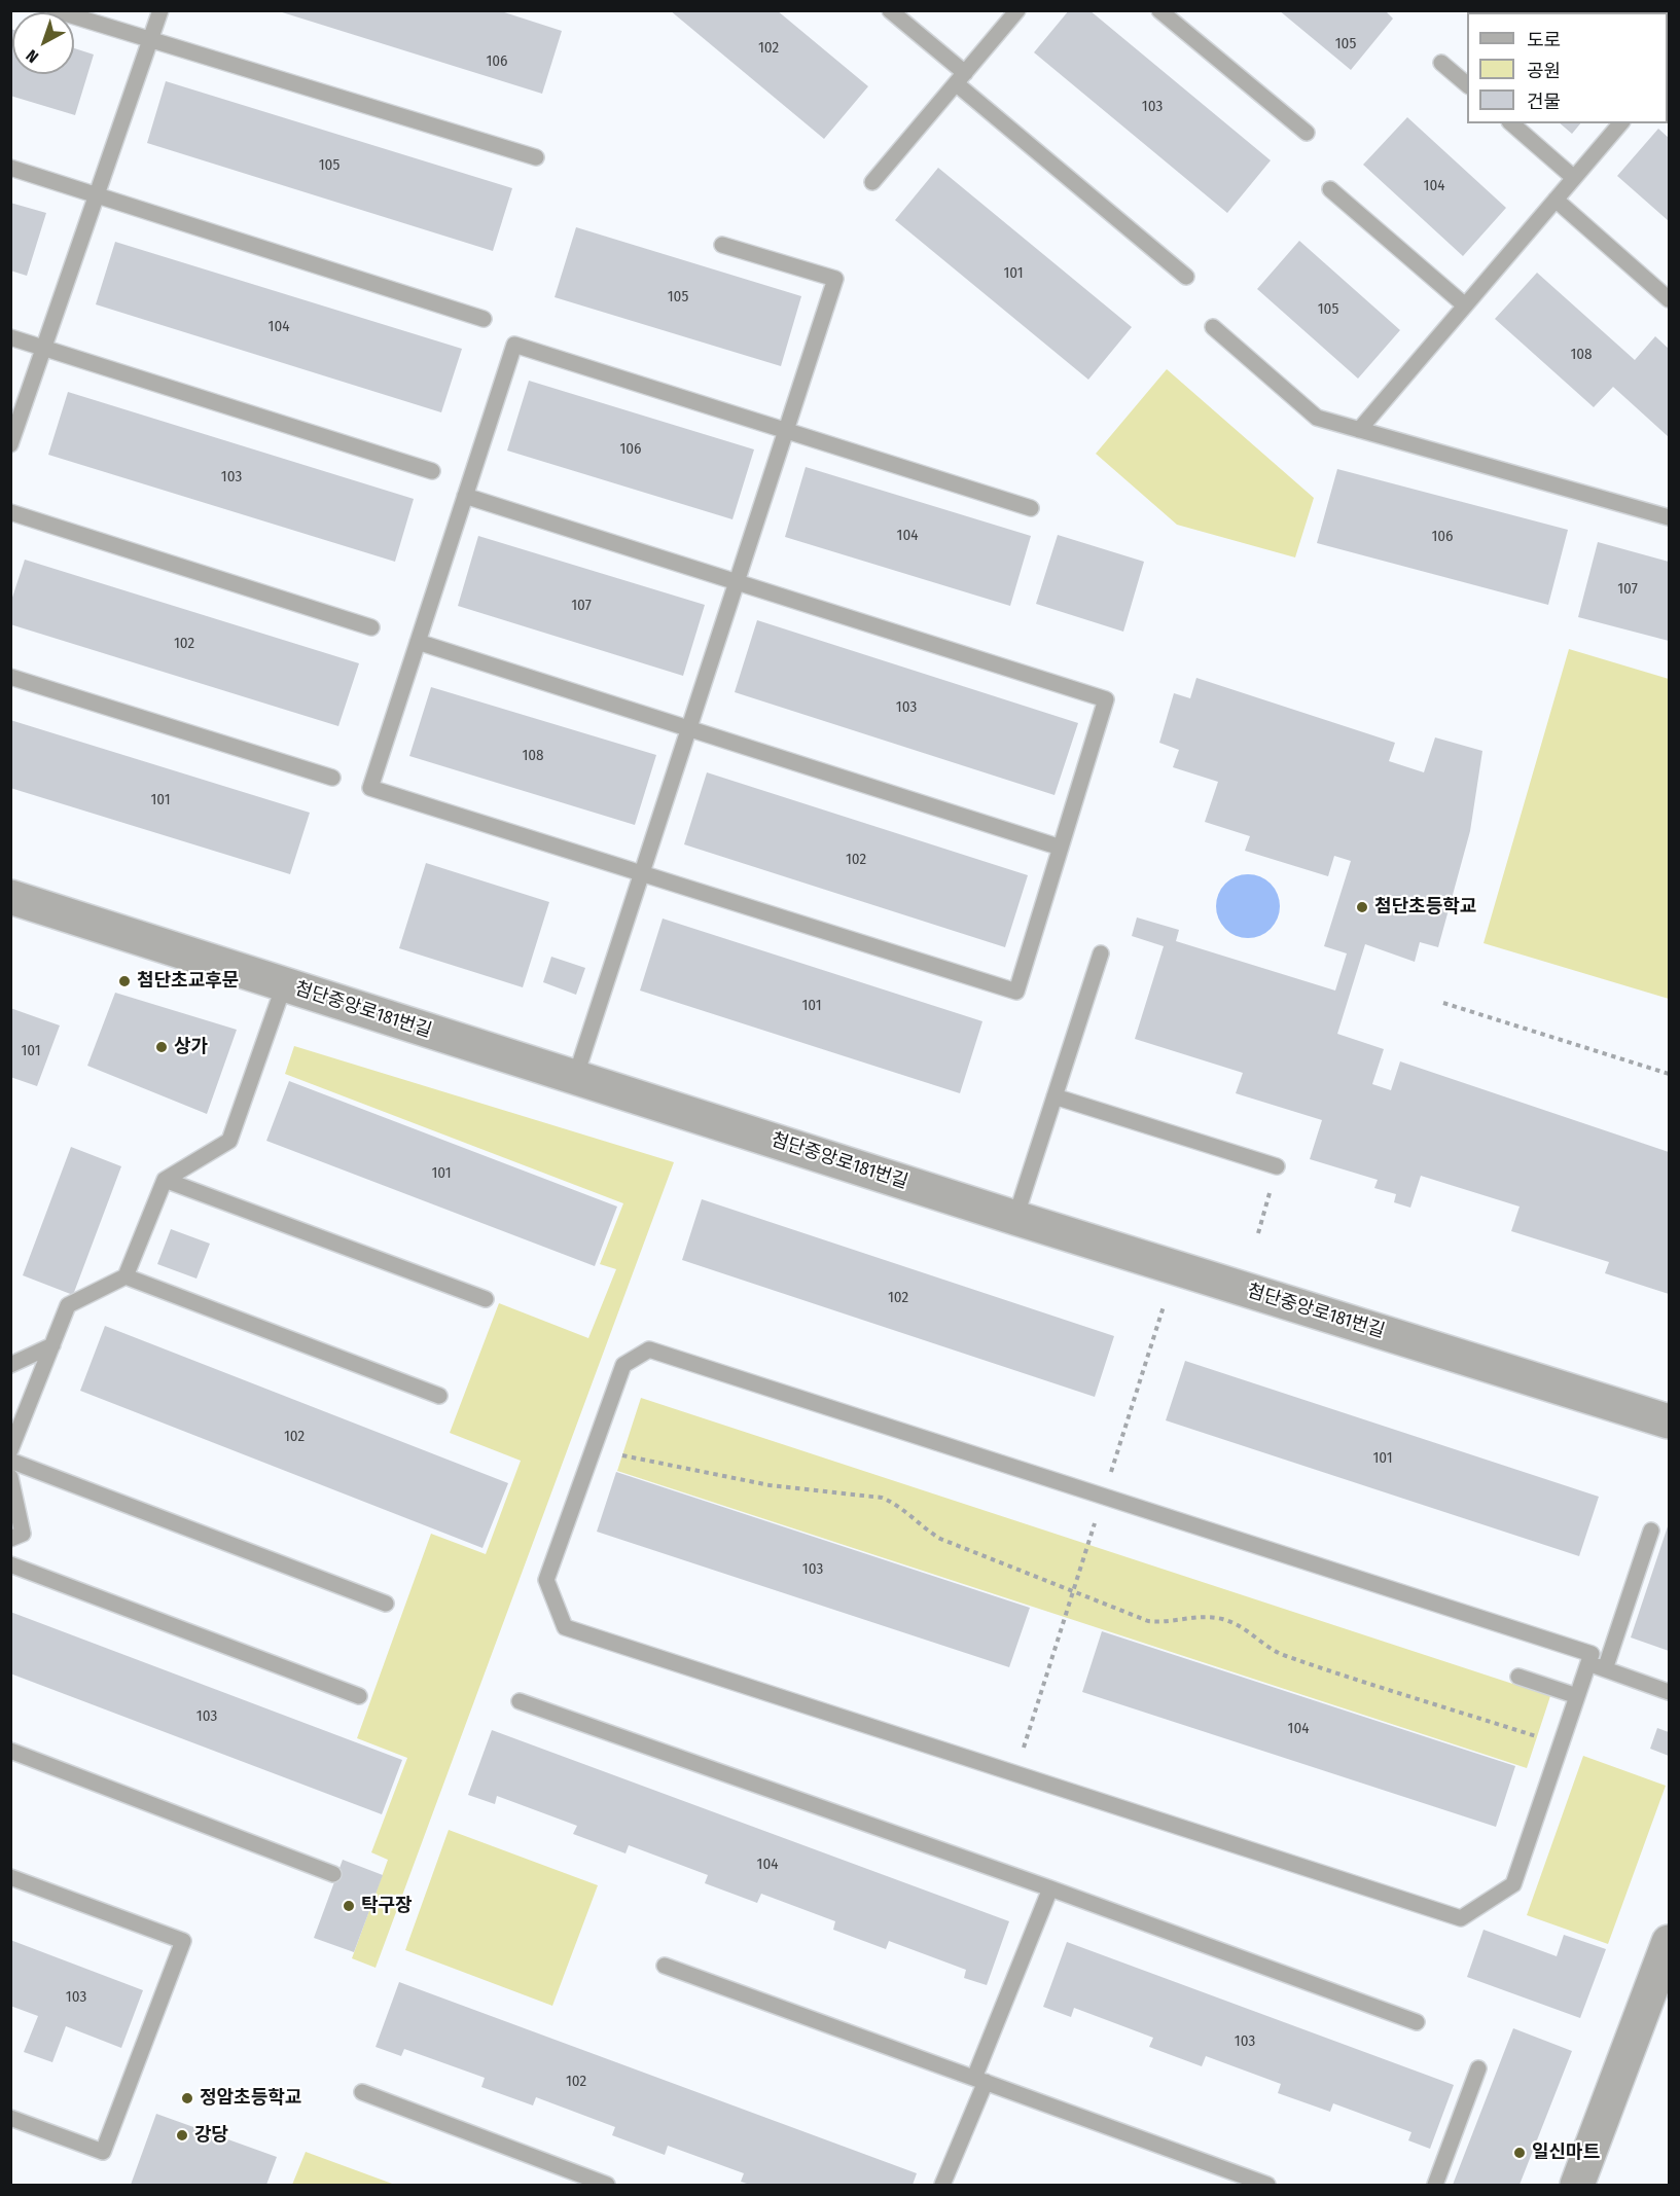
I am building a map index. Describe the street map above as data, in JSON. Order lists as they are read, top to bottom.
{
  "streets": {
    "street": ["첨단중앙로181번길"]
  },
  "places": [
    "첨단초등학교",
    "첨단초교후문",
    "상가",
    "탁구장",
    "정암초등학교",
    "강당",
    "일신마트"
  ],
  "house_numbers": [
    "105",
    "102",
    "106",
    "103",
    "105",
    "104",
    "101",
    "105",
    "105",
    "104",
    "108",
    "106",
    "103",
    "104",
    "106",
    "107",
    "107",
    "102",
    "103",
    "108",
    "101",
    "102",
    "101",
    "101",
    "101",
    "102",
    "102",
    "101",
    "103",
    "103",
    "104",
    "104",
    "103",
    "103",
    "102"
  ],
  "legend": ["도로", "공원", "건물"],
  "north": "bottom left"
}
